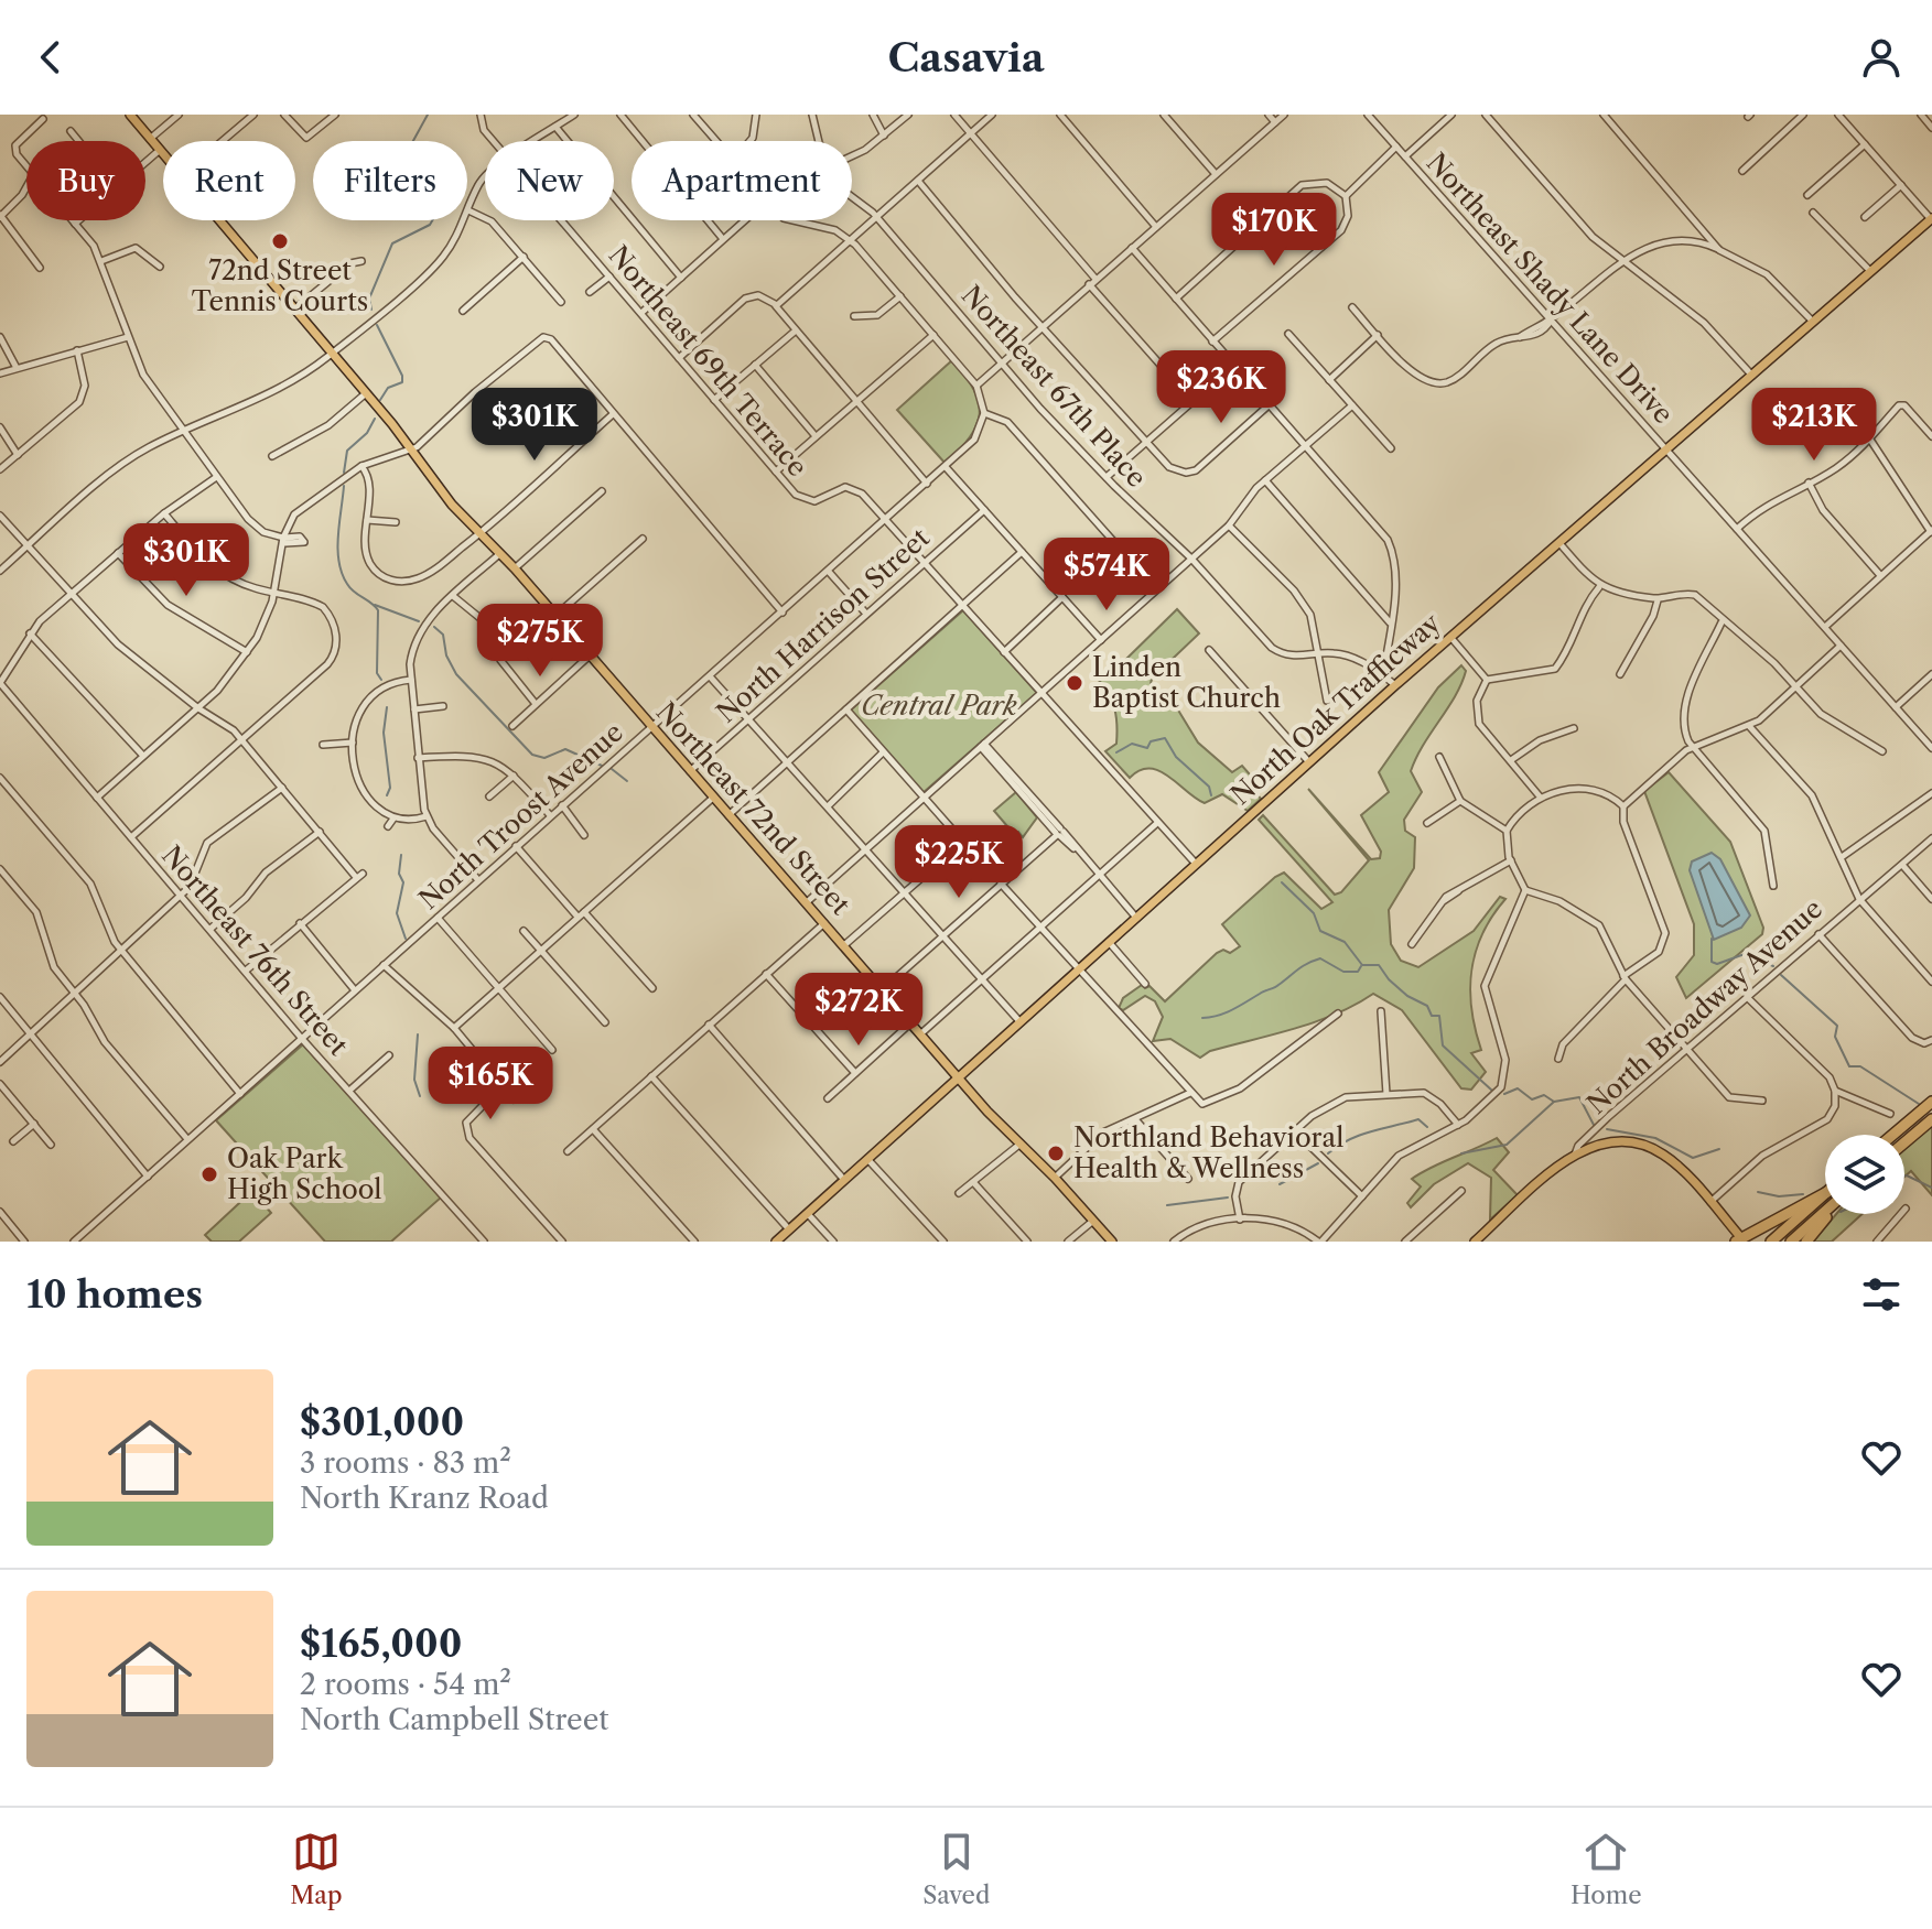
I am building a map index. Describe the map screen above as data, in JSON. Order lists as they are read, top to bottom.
{
  "streets": {
    "main road": ["North Oak Trafficway", "Northeast 72nd Street", "North Broadway Avenue"],
    "street": [
      "Northeast Shady Lane Drive",
      "Northeast 69th Terrace",
      "Northeast 67th Place",
      "North Harrison Street",
      "North Troost Avenue",
      "Northeast 76th Street"
    ]
  },
  "crossings": [
    ["Northeast Shady Lane Drive", "North Oak Trafficway"],
    ["Northeast 69th Terrace", "North Troost Avenue"],
    ["Northeast 67th Place", "North Oak Trafficway"],
    ["North Harrison Street", "Northeast 72nd Street"],
    ["North Oak Trafficway", "Northeast 72nd Street"],
    ["Northeast 72nd Street", "North Troost Avenue"],
    ["North Troost Avenue", "Northeast 76th Street"]
  ],
  "parks": ["Central Park"],
  "places": [
    "72nd Street Tennis Courts",
    "Linden Baptist Church",
    "Northland Behavioral Health & Wellness",
    "Oak Park High School"
  ],
  "page": {
    "header": "Casavia",
    "chip": [
      "Buy",
      "Rent",
      "Filters",
      "New",
      "Apartment"
    ],
    "price": [
      "$170K",
      "$236K",
      "$301K",
      "$213K",
      "$301K",
      "$574K",
      "$275K",
      "$225K",
      "$272K",
      "$165K"
    ],
    "heading": "10 homes",
    "list": [
      {
        "name": "$301,000",
        "note": "3 rooms · 83 m² · North Kranz Road"
      },
      {
        "name": "$165,000",
        "note": "2 rooms · 54 m² · North Campbell Street"
      }
    ],
    "tabs": ["Map", "Saved", "Home"]
  }
}
